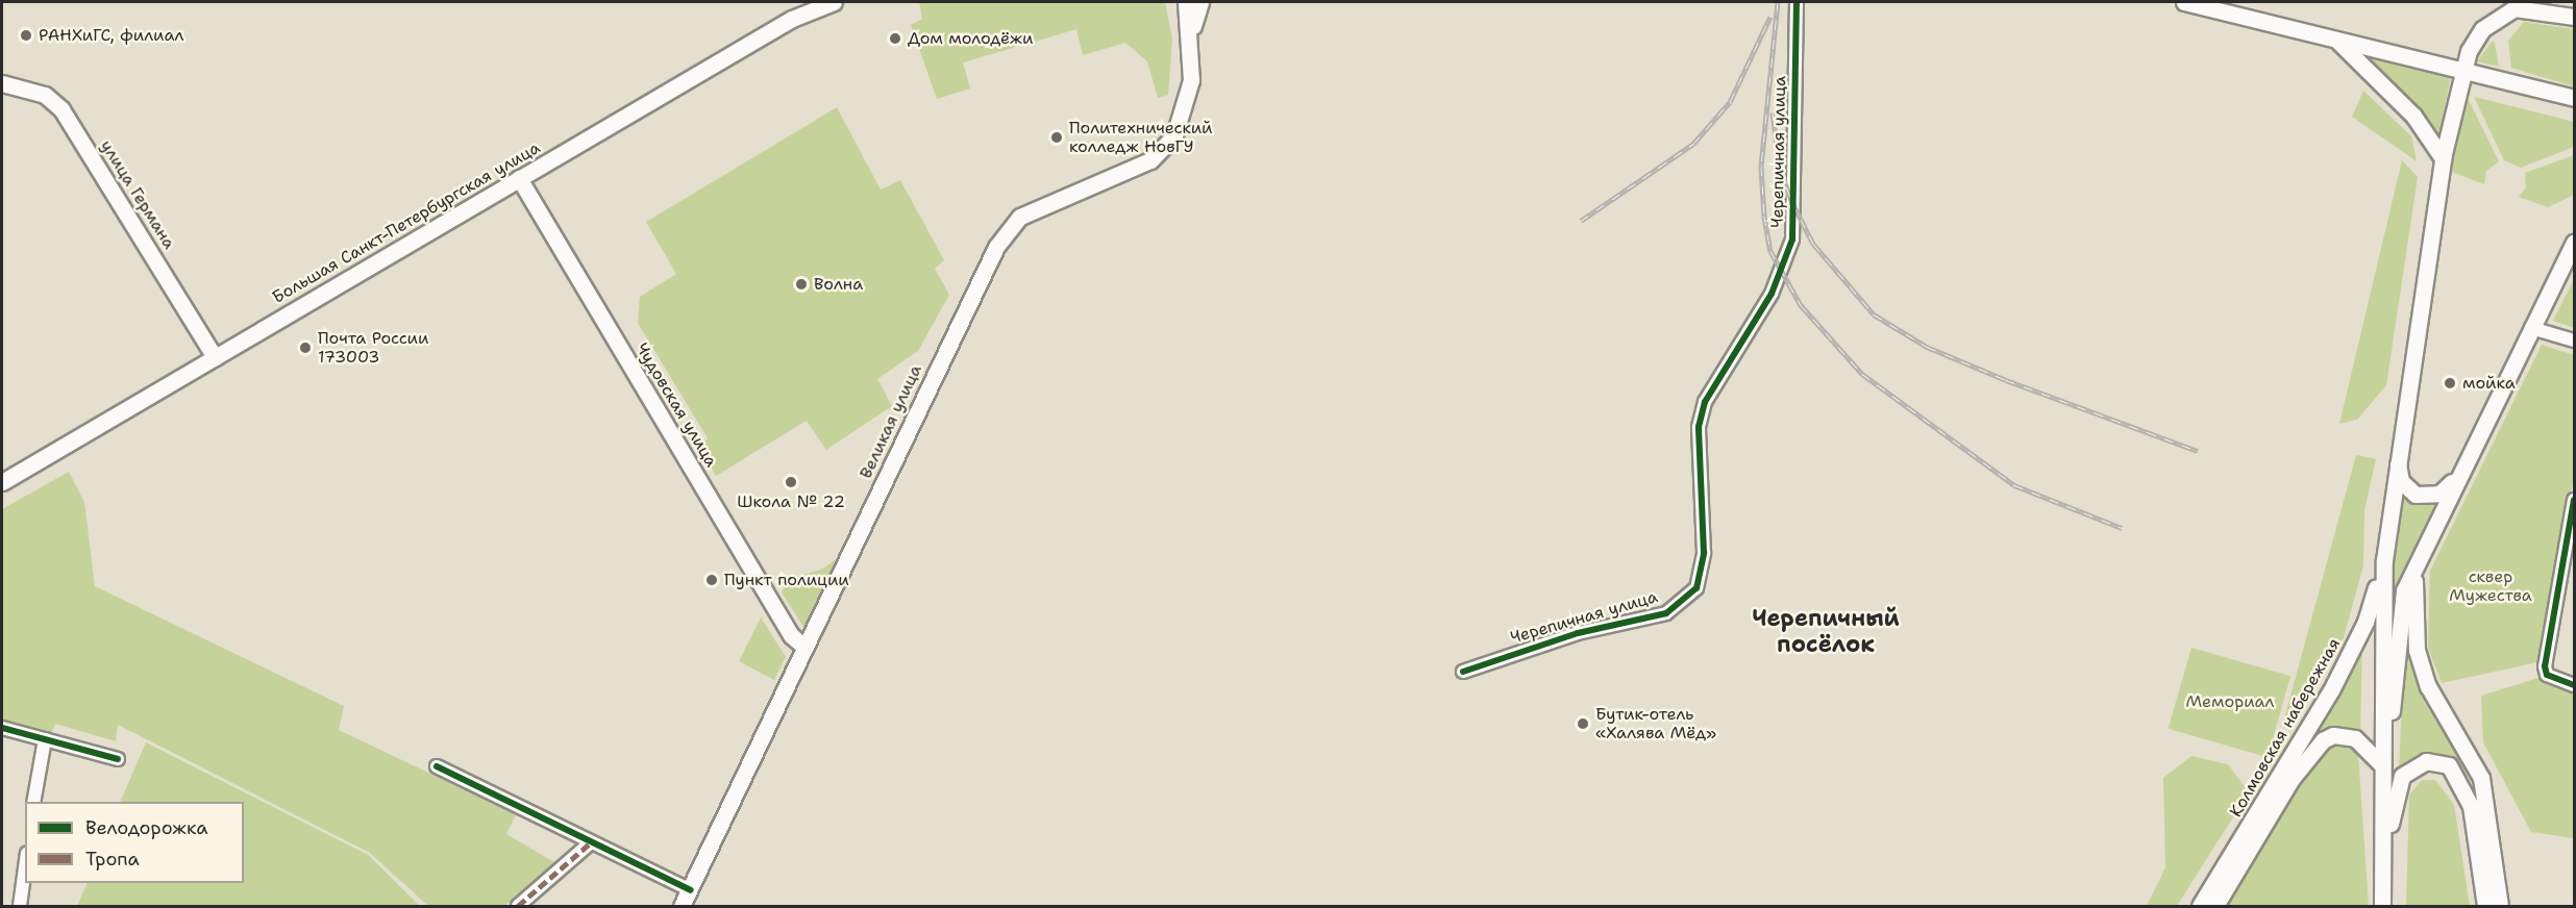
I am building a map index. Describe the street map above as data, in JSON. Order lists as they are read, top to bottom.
{
  "streets": {
    "main road": [
      "улица Германа",
      "Большая Санкт-Петербургская улица",
      "Чудовская улица",
      "Великая улица",
      "Колмовская набережная"
    ],
    "street": ["Черепичная улица"]
  },
  "crossings": [
    ["улица Германа", "Большая Санкт-Петербургская улица"],
    ["Большая Санкт-Петербургская улица", "Чудовская улица"],
    ["Чудовская улица", "Великая улица"]
  ],
  "districts": ["Черепичный посёлок"],
  "parks": ["сквер Мужества", "Мемориал"],
  "places": [
    "РАНХиГС, филиал",
    "Дом молодёжи",
    "Политехнический колледж НовГУ",
    "Волна",
    "Почта России 173003",
    "мойка",
    "Школа № 22",
    "Пункт полиции",
    "Бутик-отель «Халява Мёд»"
  ],
  "legend": ["Велодорожка", "Тропа"]
}
